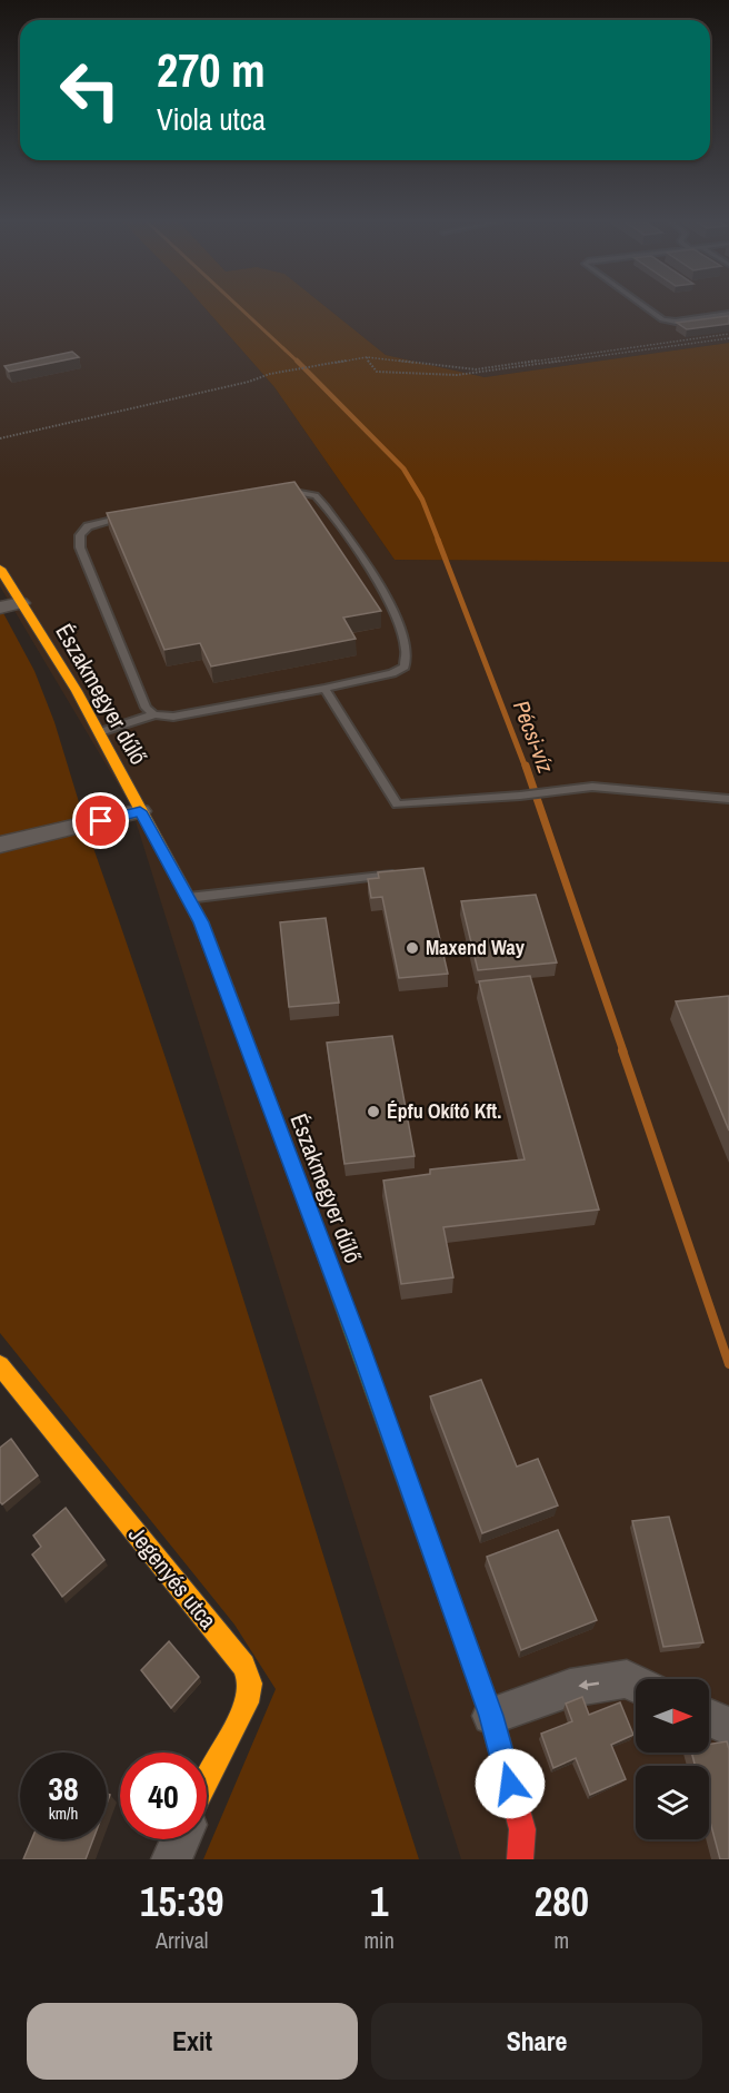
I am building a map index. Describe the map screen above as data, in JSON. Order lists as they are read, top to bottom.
{
  "streets": {
    "street": ["Északmegyer dűlő", "Jegenyés utca"]
  },
  "water": ["Pécsi-víz"],
  "places": ["Maxend Way", "Épfu Okító Kft."],
  "north": "right",
  "page": {
    "turn": ["270 m", "Viola utca"],
    "speed": "38 km/h",
    "limit": "40",
    "eta": [
      "15:39",
      "Arrival",
      "1",
      "min",
      "280",
      "m"
    ],
    "buttons": ["Exit", "Share"]
  }
}
